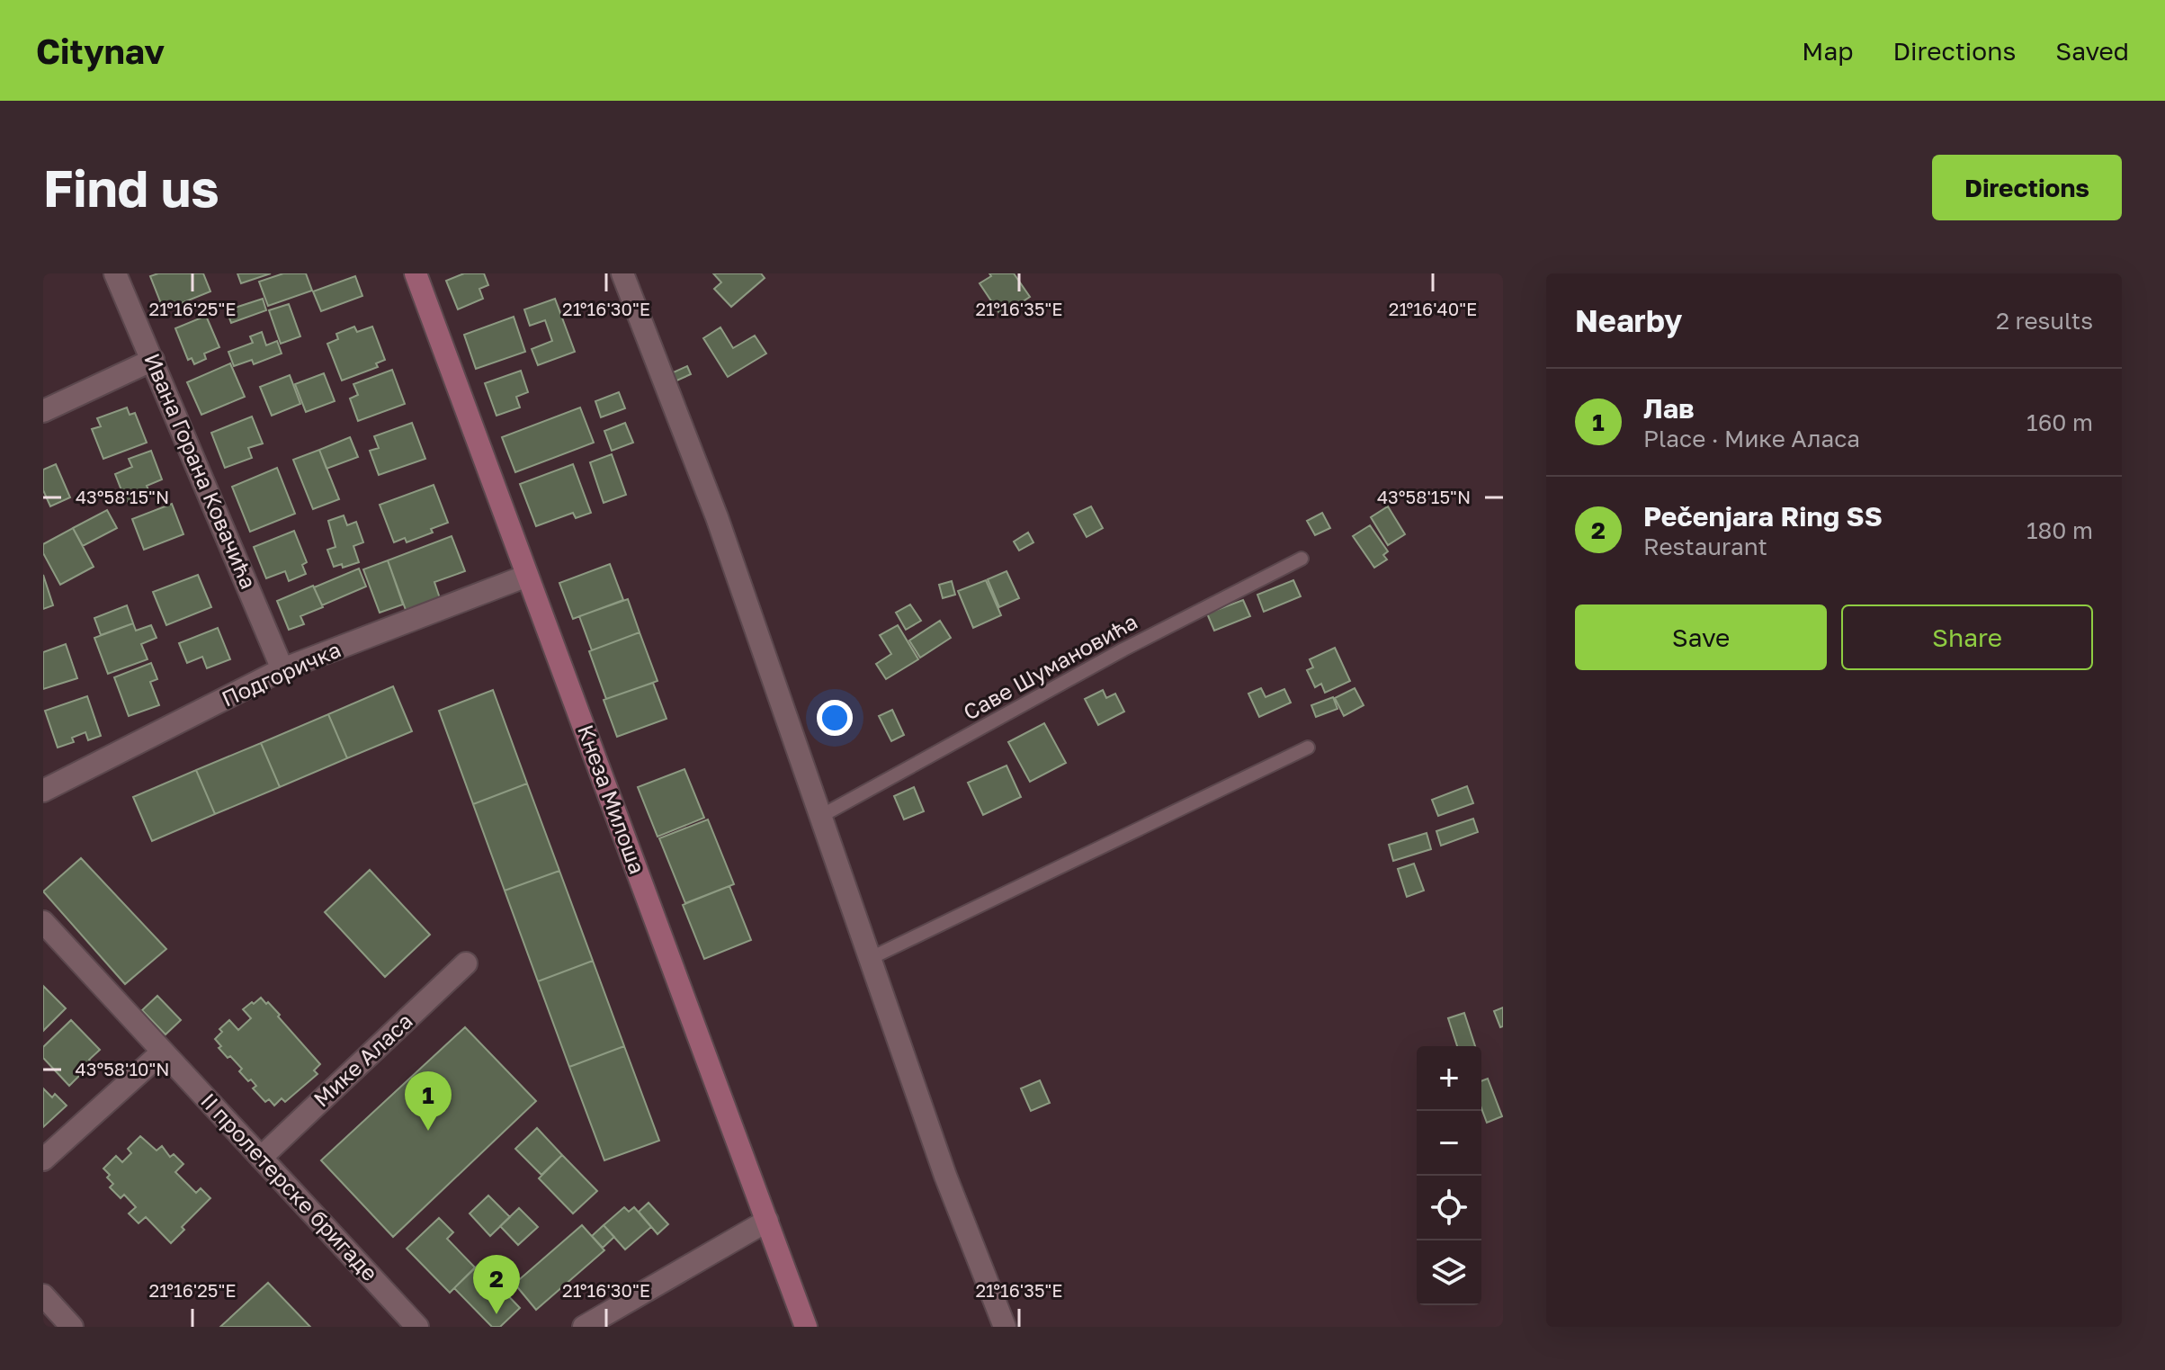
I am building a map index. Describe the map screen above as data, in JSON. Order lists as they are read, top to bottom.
{
  "streets": {
    "main road": ["Кнеза Милоша"],
    "street": [
      "Ивана Горана Ковачића",
      "Подгоричка",
      "Мике Аласа",
      "II пролетерске бригаде"
    ],
    "lane": ["Саве Шумановића"]
  },
  "crossings": [
    ["Ивана Горана Ковачића", "Подгоричка"],
    ["Подгоричка", "Кнеза Милоша"],
    ["Мике Аласа", "II пролетерске бригаде"]
  ],
  "page": {
    "header": "Citynav",
    "nav": ["Map", "Directions", "Saved"],
    "buttons": [
      "Directions",
      ["Save", "Share"]
    ],
    "title": "Find us",
    "heading": ["Nearby", "2 results"],
    "list": [
      {
        "mark": "1",
        "name": "Лав",
        "note": "Place · Мике Аласа",
        "value": "160 m"
      },
      {
        "mark": "2",
        "name": "Pečenjara Ring SS",
        "note": "Restaurant",
        "value": "180 m"
      }
    ],
    "map_buttons": ["+", "−"],
    "pins": ["1", "2"]
  },
  "coordinates": [
    "21°16'25\"E",
    "21°16'30\"E",
    "21°16'35\"E",
    "21°16'40\"E",
    "43°58'15\"N",
    "43°58'10\"N"
  ]
}
